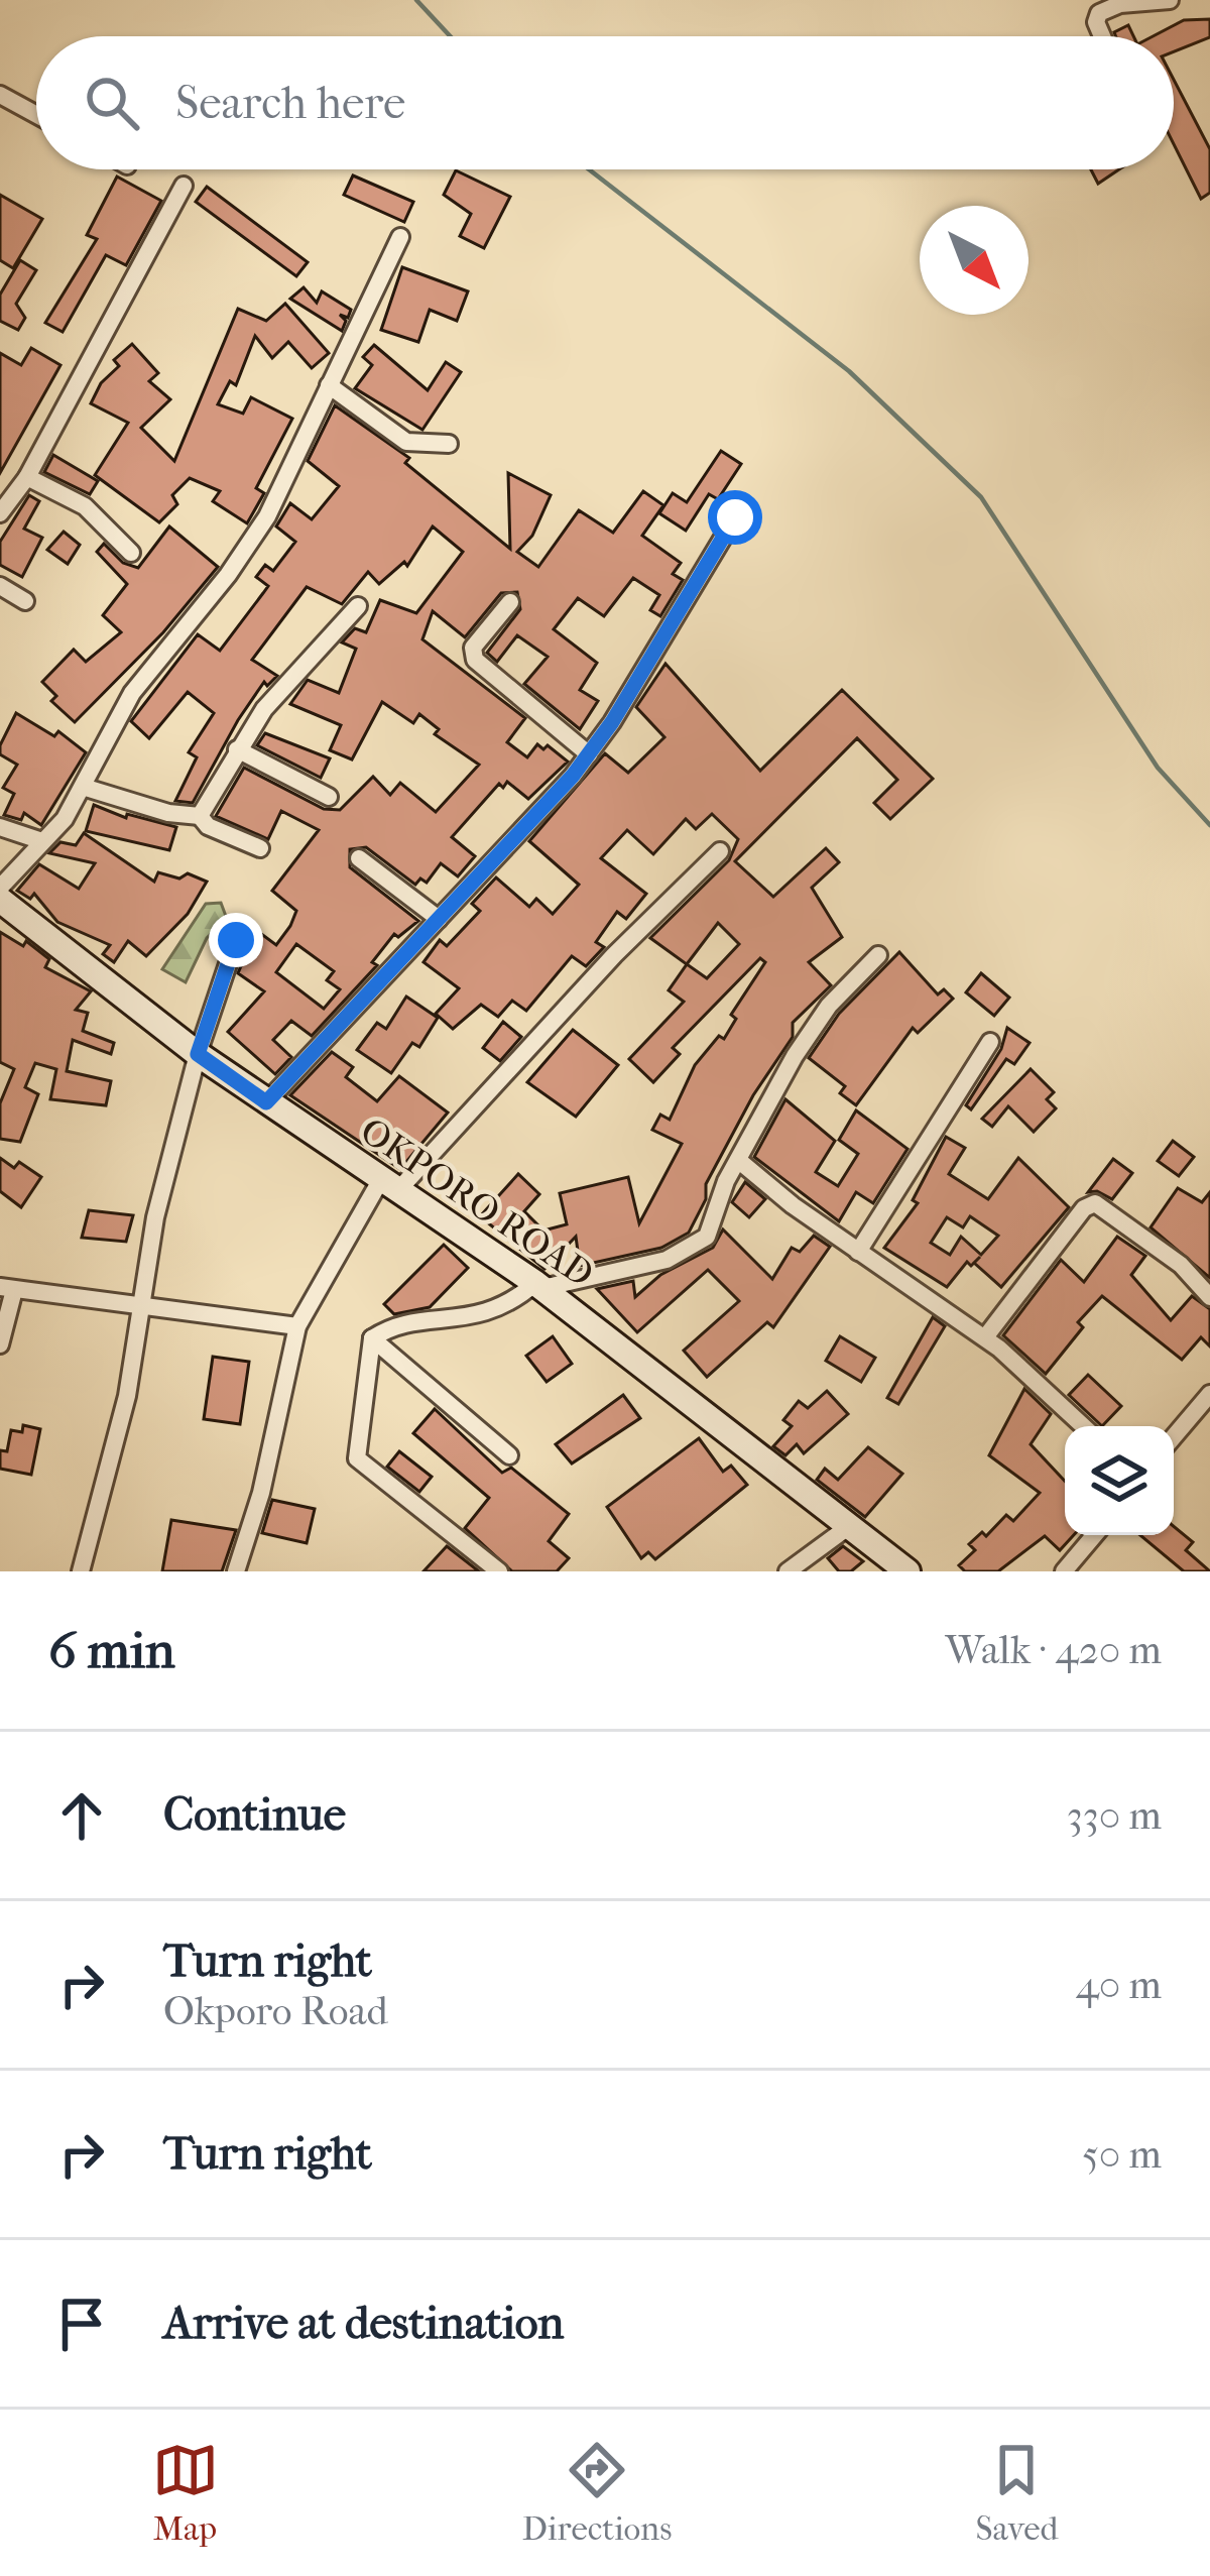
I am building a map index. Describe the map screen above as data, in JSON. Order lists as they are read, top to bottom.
{
  "streets": {
    "main road": ["OKPORO ROAD"]
  },
  "north": "bottom right",
  "page": {
    "search": "Search here",
    "heading": ["6 min", "Walk · 420 m"],
    "list": [
      ["Continue", "330 m"],
      ["Turn right", "Okporo Road", "40 m"],
      ["Turn right", "50 m"],
      "Arrive at destination"
    ],
    "nav": ["Map", "Directions", "Saved"]
  }
}
